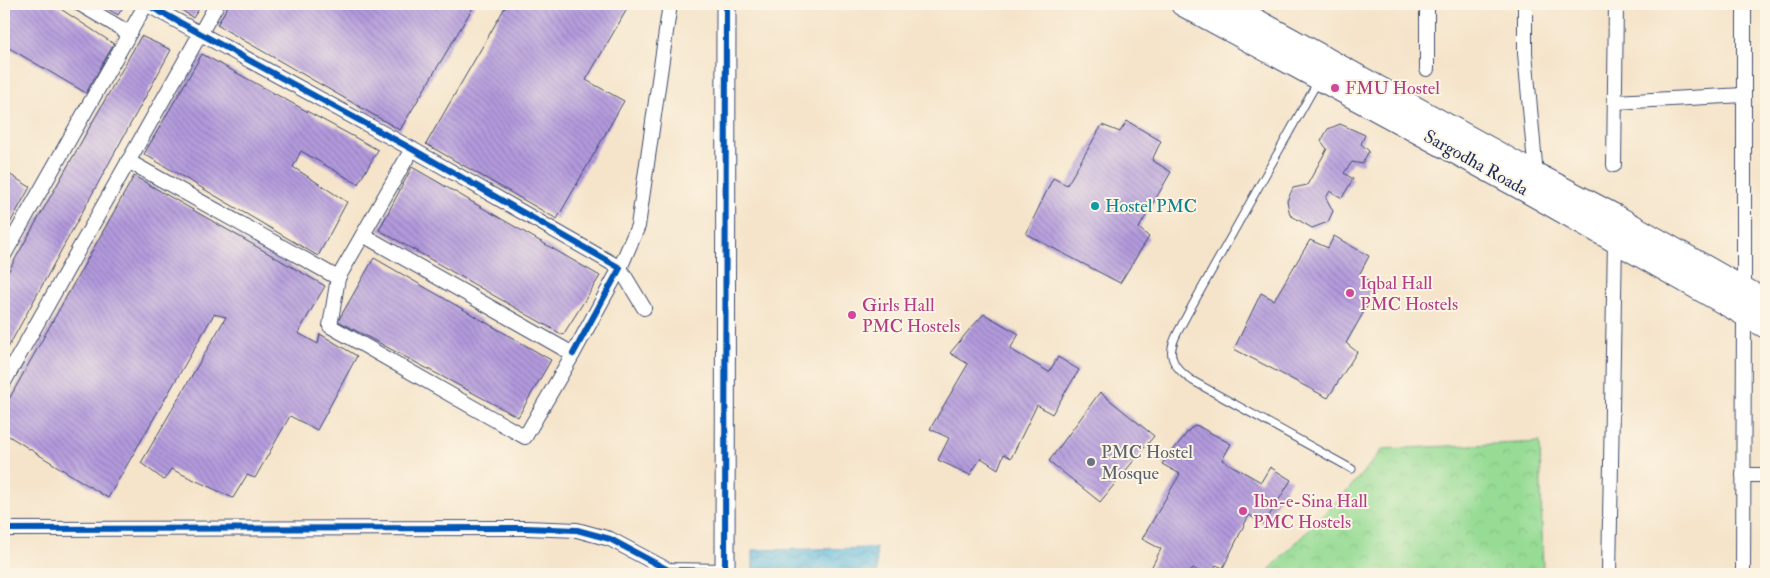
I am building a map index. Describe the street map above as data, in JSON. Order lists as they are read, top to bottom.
{
  "streets": {
    "highway": ["Sargodha Roada"]
  },
  "places": [
    "FMU Hostel",
    "Hostel PMC",
    "Iqbal Hall PMC Hostels",
    "Girls Hall PMC Hostels",
    "PMC Hostel Mosque",
    "Ibn-e-Sina Hall PMC Hostels"
  ]
}
